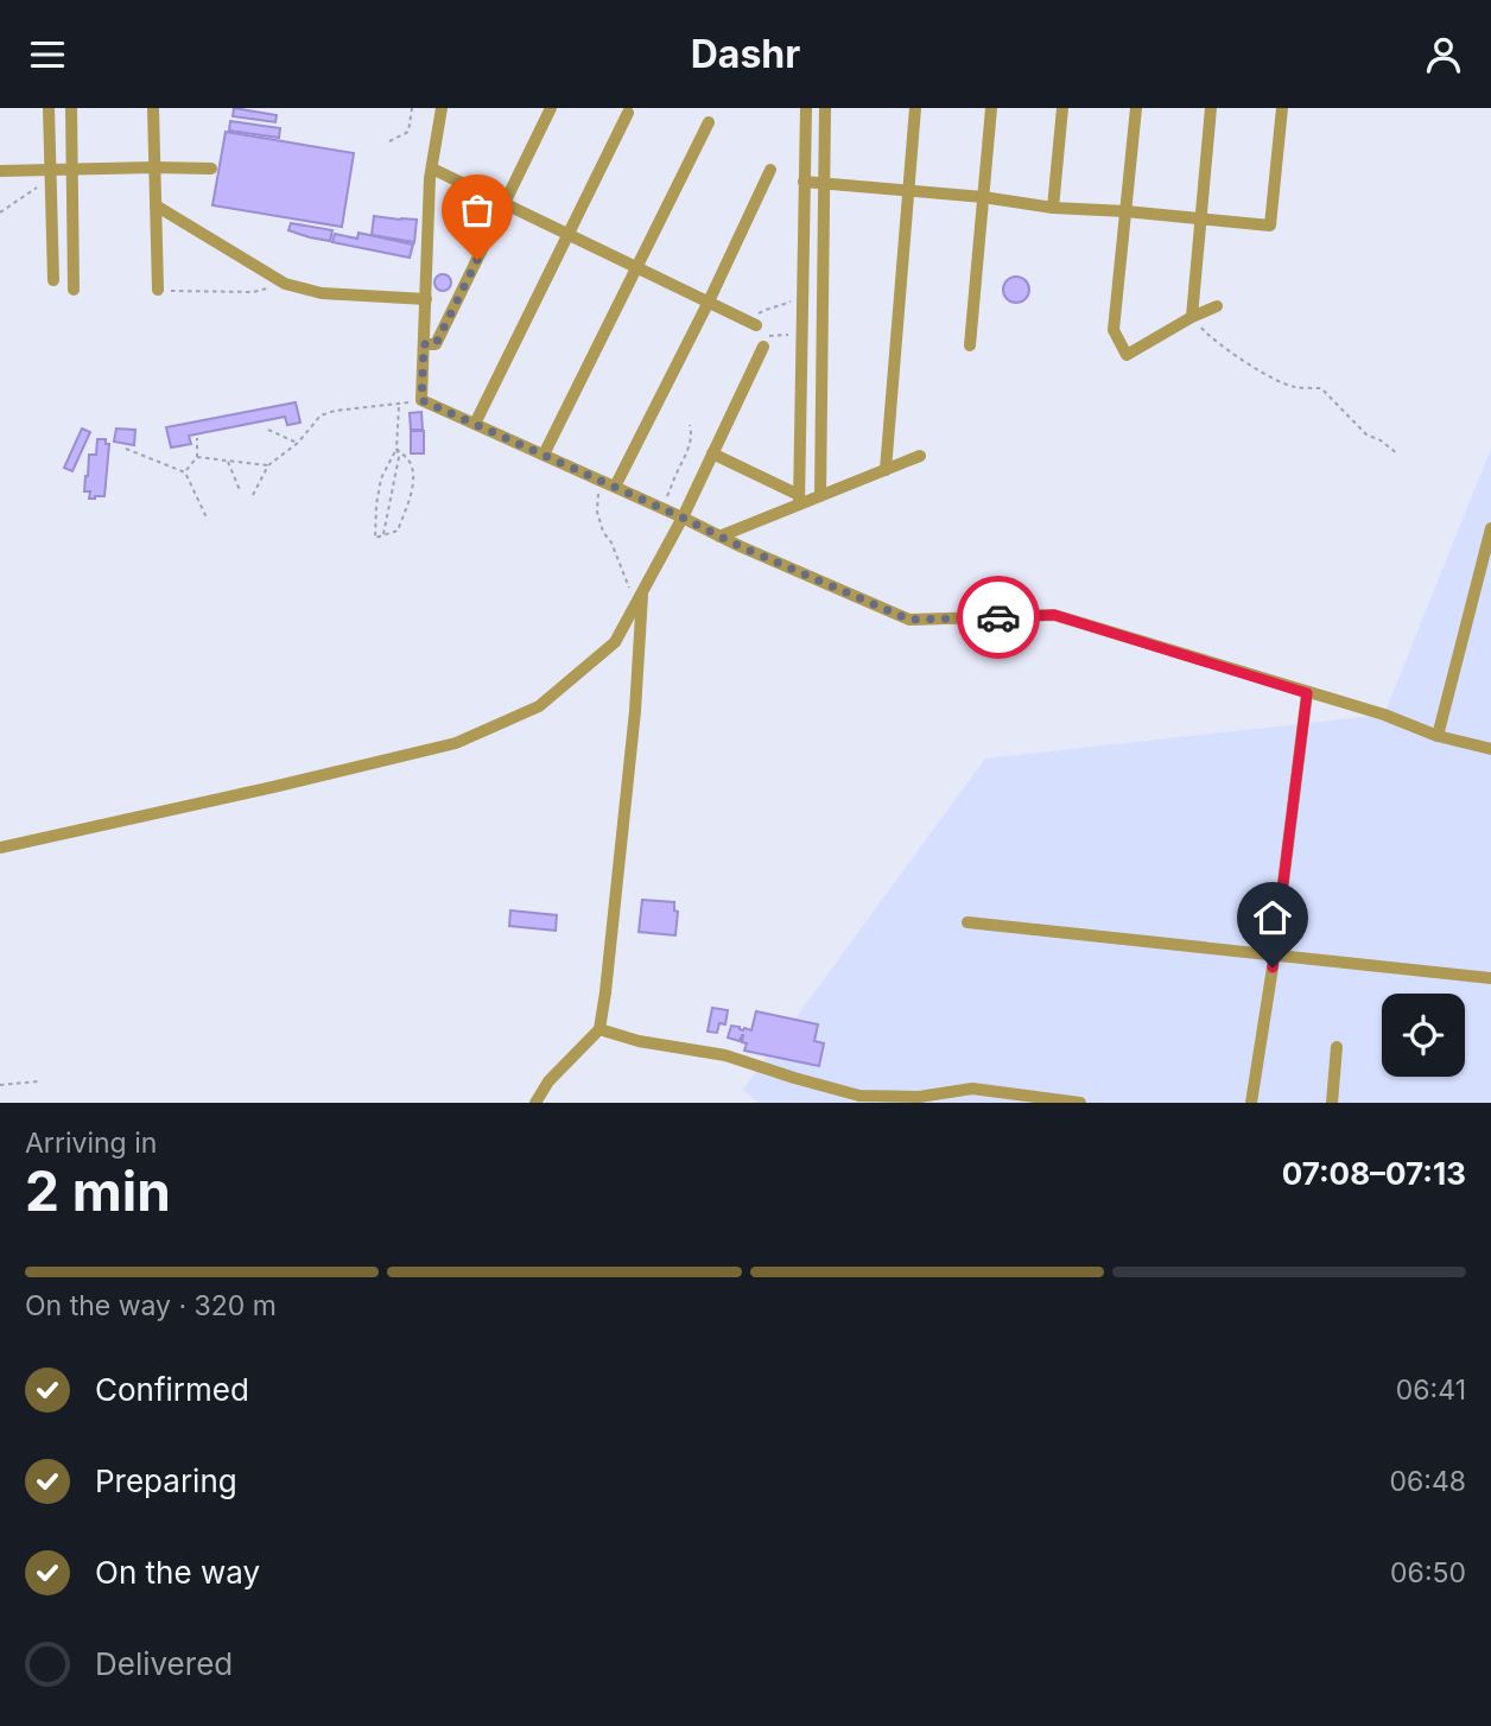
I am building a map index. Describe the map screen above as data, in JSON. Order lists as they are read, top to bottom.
{
  "page": {
    "header": "Dashr",
    "heading": ["2 min", "Arriving in", "07:08–07:13"],
    "bar": "On the way · 320 m",
    "list": [
      ["Confirmed", "06:41"],
      ["Preparing", "06:48"],
      ["On the way", "06:50"],
      "Delivered"
    ]
  }
}
